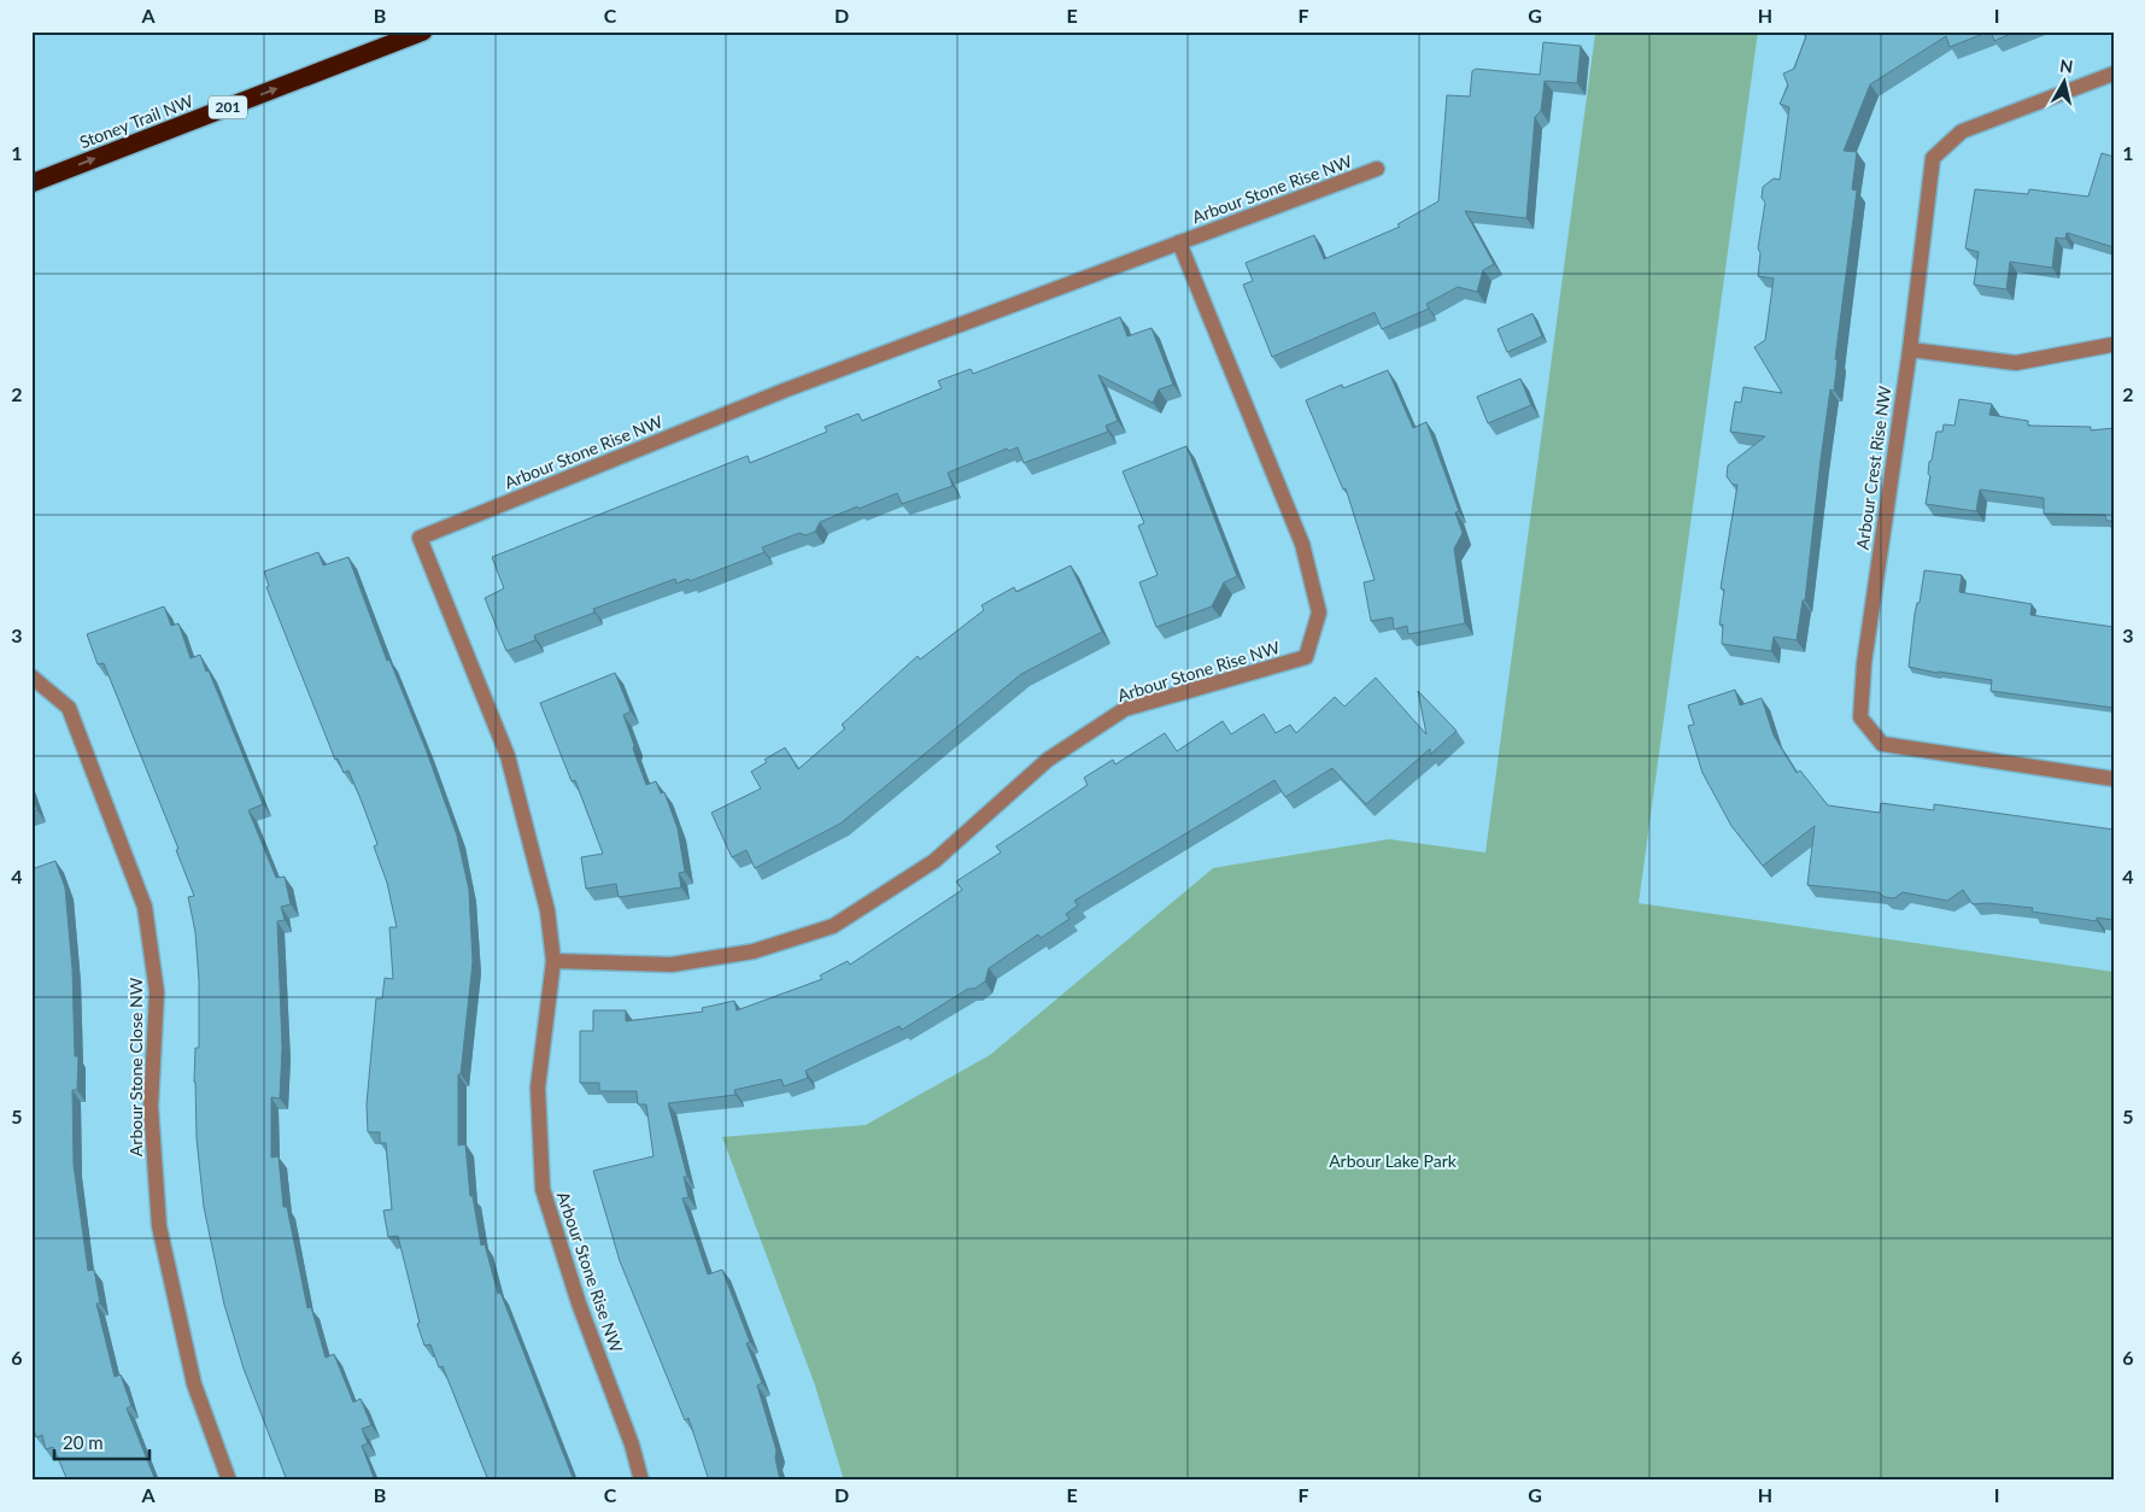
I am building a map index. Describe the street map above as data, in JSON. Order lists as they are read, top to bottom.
{
  "streets": {
    "highway": ["201", "Stoney Trail NW"],
    "street": ["Arbour Stone Rise NW", "Arbour Crest Rise NW", "Arbour Stone Close NW"]
  },
  "one_way": ["Stoney Trail NW"],
  "parks": ["Arbour Lake Park"],
  "scale_bar": "20 m",
  "north": "top",
  "grid": {
    "columns": [
      "A",
      "B",
      "C",
      "D",
      "E",
      "F",
      "G",
      "H",
      "I"
    ],
    "rows": [
      "1",
      "2",
      "3",
      "4",
      "5",
      "6"
    ]
  }
}
